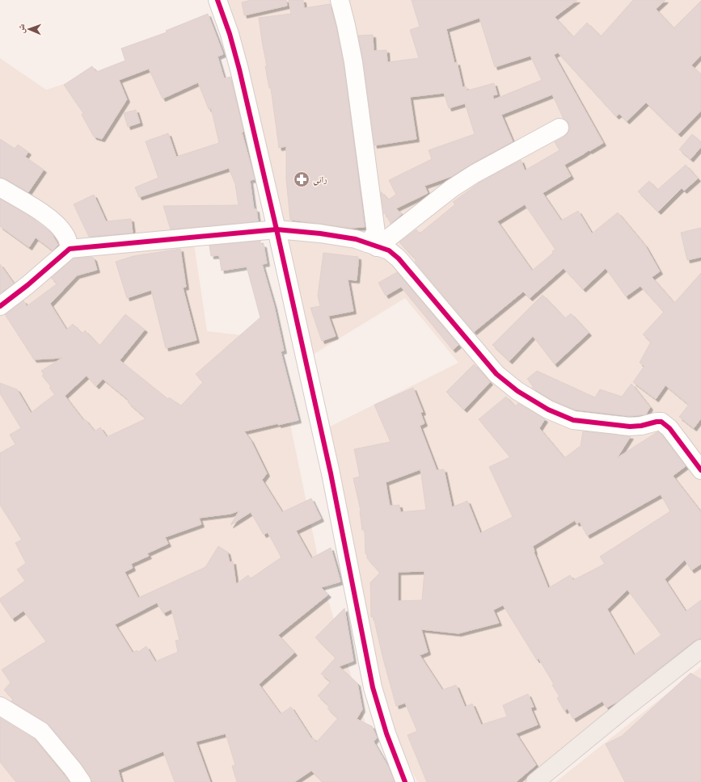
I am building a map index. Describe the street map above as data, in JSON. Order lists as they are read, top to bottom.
{
  "places": {
    "pharmacy": ["راني"]
  },
  "north": "left"
}
